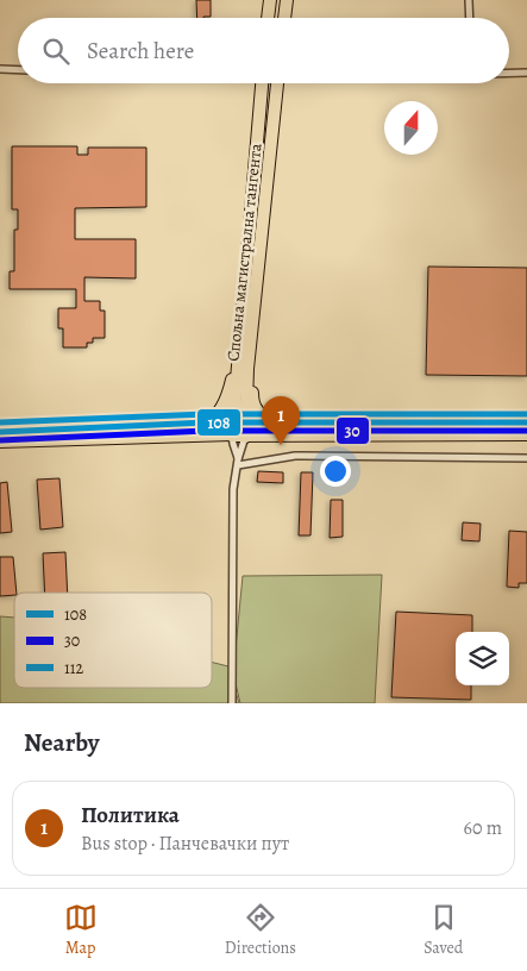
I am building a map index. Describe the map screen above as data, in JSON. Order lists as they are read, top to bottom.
{
  "streets": {
    "highway": ["Спољна магистрална тангента"]
  },
  "lines": ["transit line 112", "transit line 108", "transit line 30"],
  "legend": ["108", "30", "112"],
  "north": "top",
  "page": {
    "search": "Search here",
    "pins": "1",
    "heading": "Nearby",
    "list": [
      {
        "mark": "1",
        "name": "Политика",
        "note": "Bus stop · Панчевачки пут",
        "value": "60 m"
      }
    ],
    "nav": ["Map", "Directions", "Saved"]
  }
}
